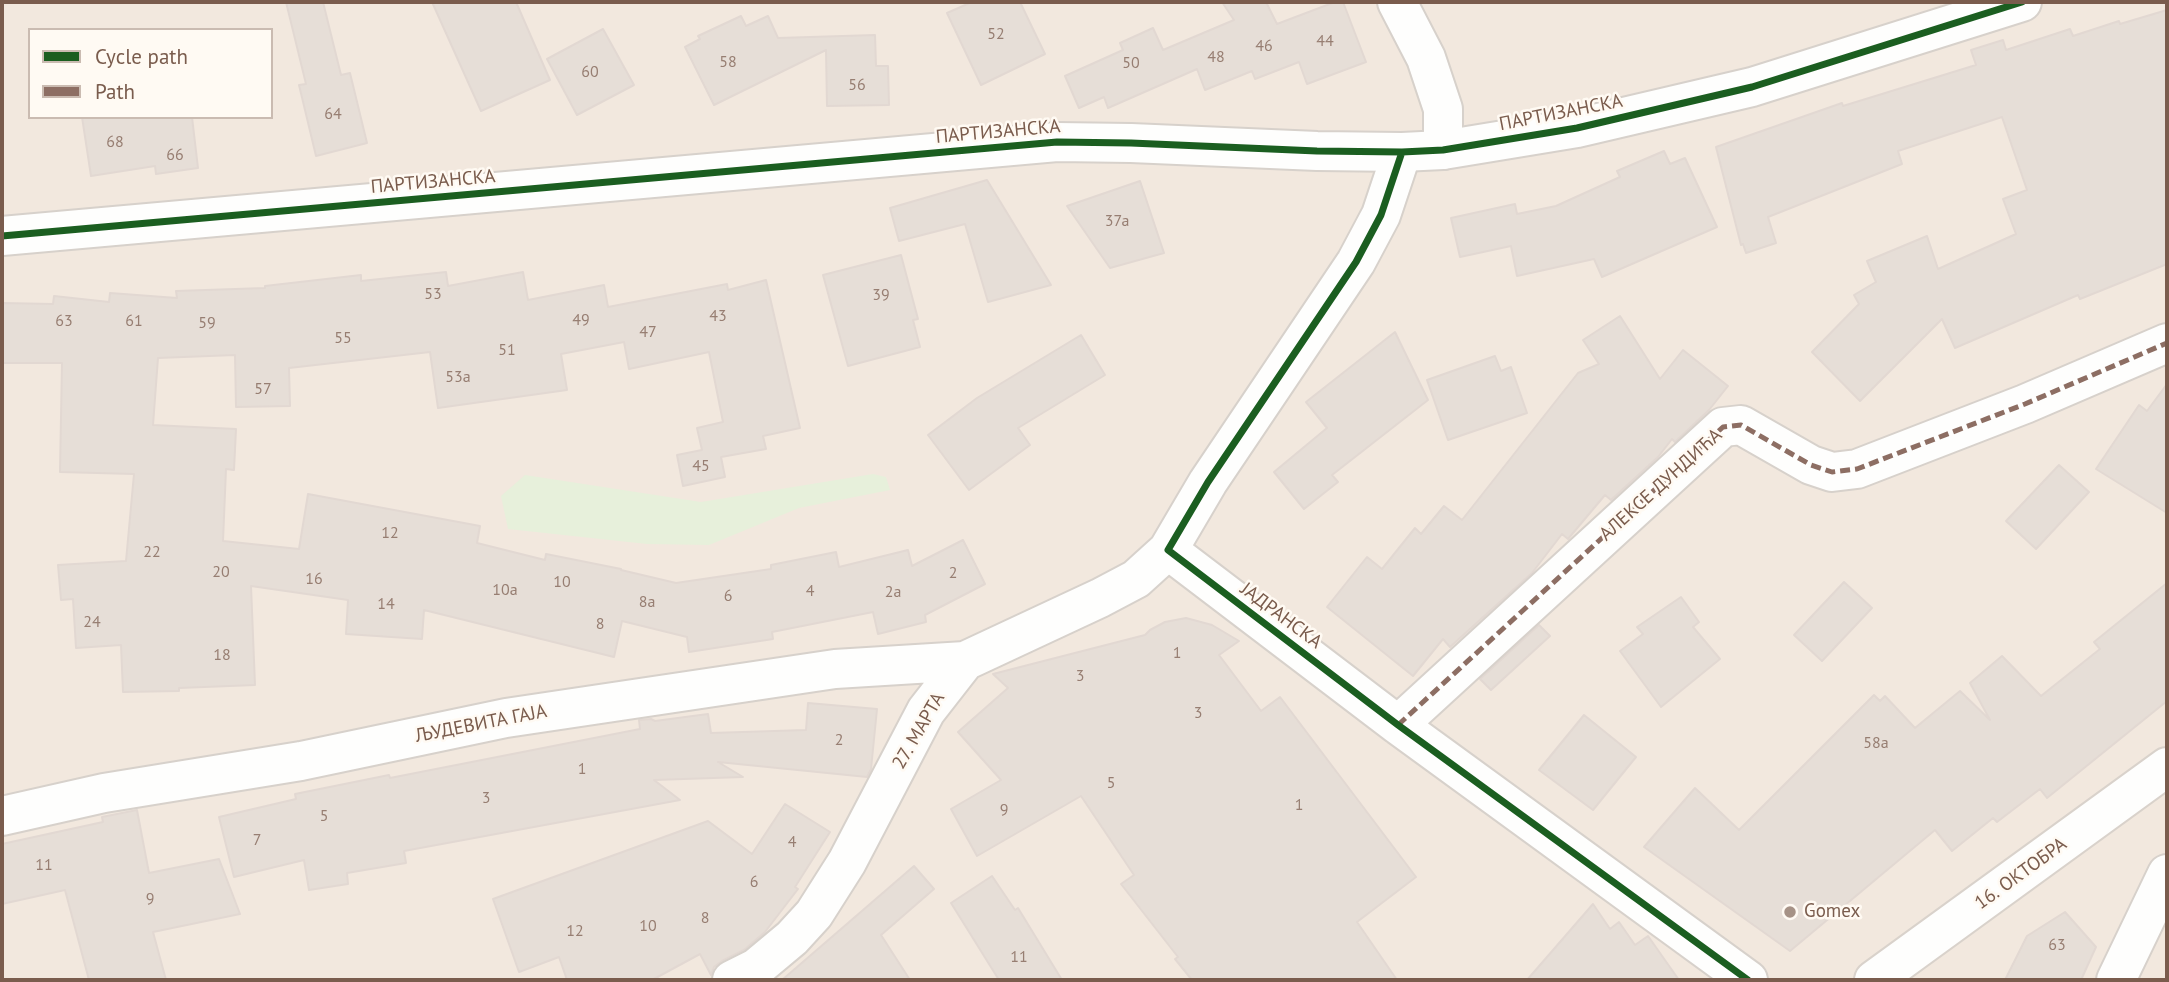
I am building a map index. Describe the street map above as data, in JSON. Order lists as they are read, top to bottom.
{
  "streets": {
    "street": [
      "ПАРТИЗАНСКА",
      "АЛЕКСЕ ДУНДИЋА",
      "ЈАДРАНСКА",
      "ЉУДЕВИТА ГАЈА",
      "27. МАРТА",
      "16. ОКТОБРА"
    ]
  },
  "crossings": [
    ["АЛЕКСЕ ДУНДИЋА", "ЈАДРАНСКА"],
    ["ЈАДРАНСКА", "27. МАРТА"],
    ["ЉУДЕВИТА ГАЈА", "27. МАРТА"]
  ],
  "places": ["Gomex"],
  "house_numbers": [
    "52",
    "44",
    "46",
    "48",
    "58",
    "50",
    "60",
    "56",
    "64",
    "68",
    "66",
    "37a",
    "53",
    "39",
    "43",
    "49",
    "63",
    "61",
    "59",
    "47",
    "55",
    "51",
    "53a",
    "57",
    "45",
    "12",
    "22",
    "20",
    "2",
    "16",
    "10",
    "10a",
    "4",
    "2a",
    "6",
    "8a",
    "14",
    "24",
    "8",
    "1",
    "18",
    "3",
    "3",
    "2",
    "58a",
    "1",
    "5",
    "3",
    "1",
    "9",
    "5",
    "7",
    "4",
    "11",
    "6",
    "9",
    "8",
    "10",
    "12",
    "63",
    "11"
  ],
  "legend": ["Cycle path", "Path"]
}
